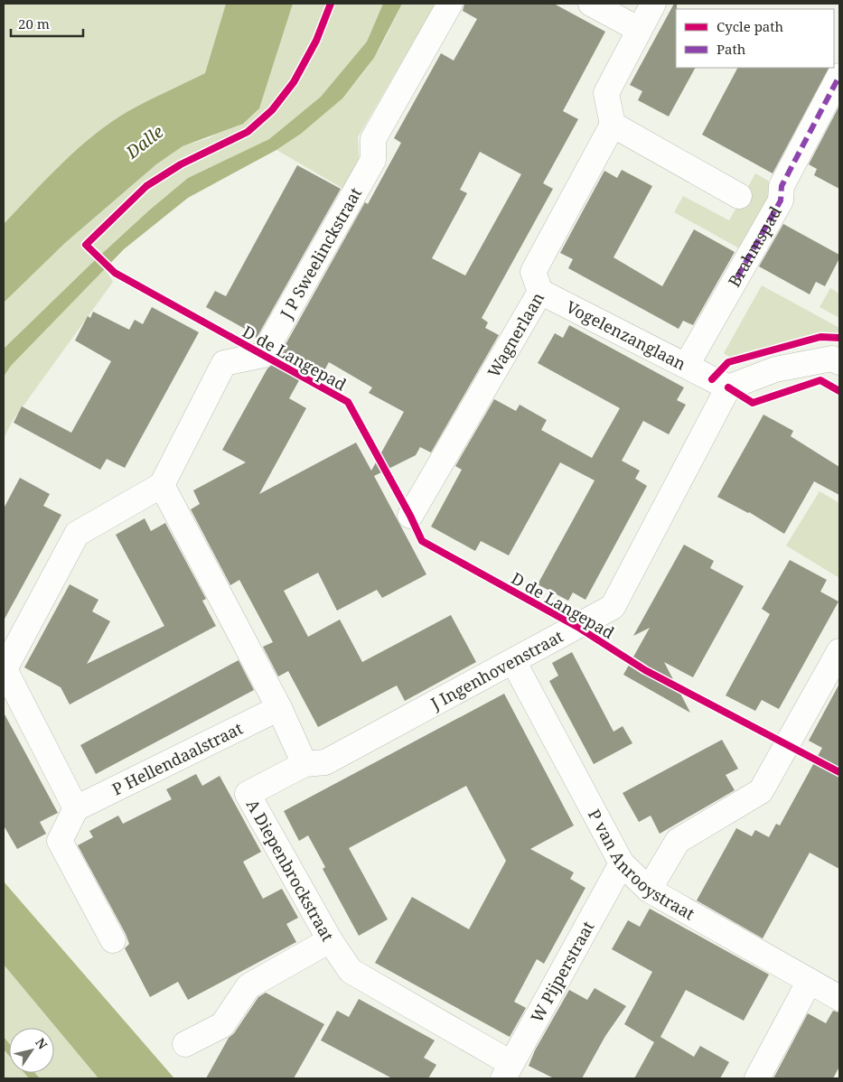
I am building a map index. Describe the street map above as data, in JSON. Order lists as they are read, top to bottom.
{
  "streets": {
    "street": [
      "Brahmspad",
      "J P Sweelinckstraat",
      "Wagnerlaan",
      "Vogelenzanglaan",
      "J Ingenhovenstraat",
      "P Hellendaalstraat",
      "P van Anrooystraat",
      "A Diepenbrockstraat",
      "W Pijperstraat"
    ],
    "cycle path": ["D de Langepad"]
  },
  "crossings": [
    ["Brahmspad", "Vogelenzanglaan"],
    ["Wagnerlaan", "Vogelenzanglaan"],
    ["Vogelenzanglaan", "J Ingenhovenstraat"],
    ["J Ingenhovenstraat", "P van Anrooystraat"],
    ["J Ingenhovenstraat", "A Diepenbrockstraat"],
    ["P van Anrooystraat", "W Pijperstraat"],
    ["A Diepenbrockstraat", "W Pijperstraat"]
  ],
  "water": ["Dalle"],
  "legend": ["Cycle path", "Path"],
  "scale_bar": "20 m",
  "north": "top right"
}
